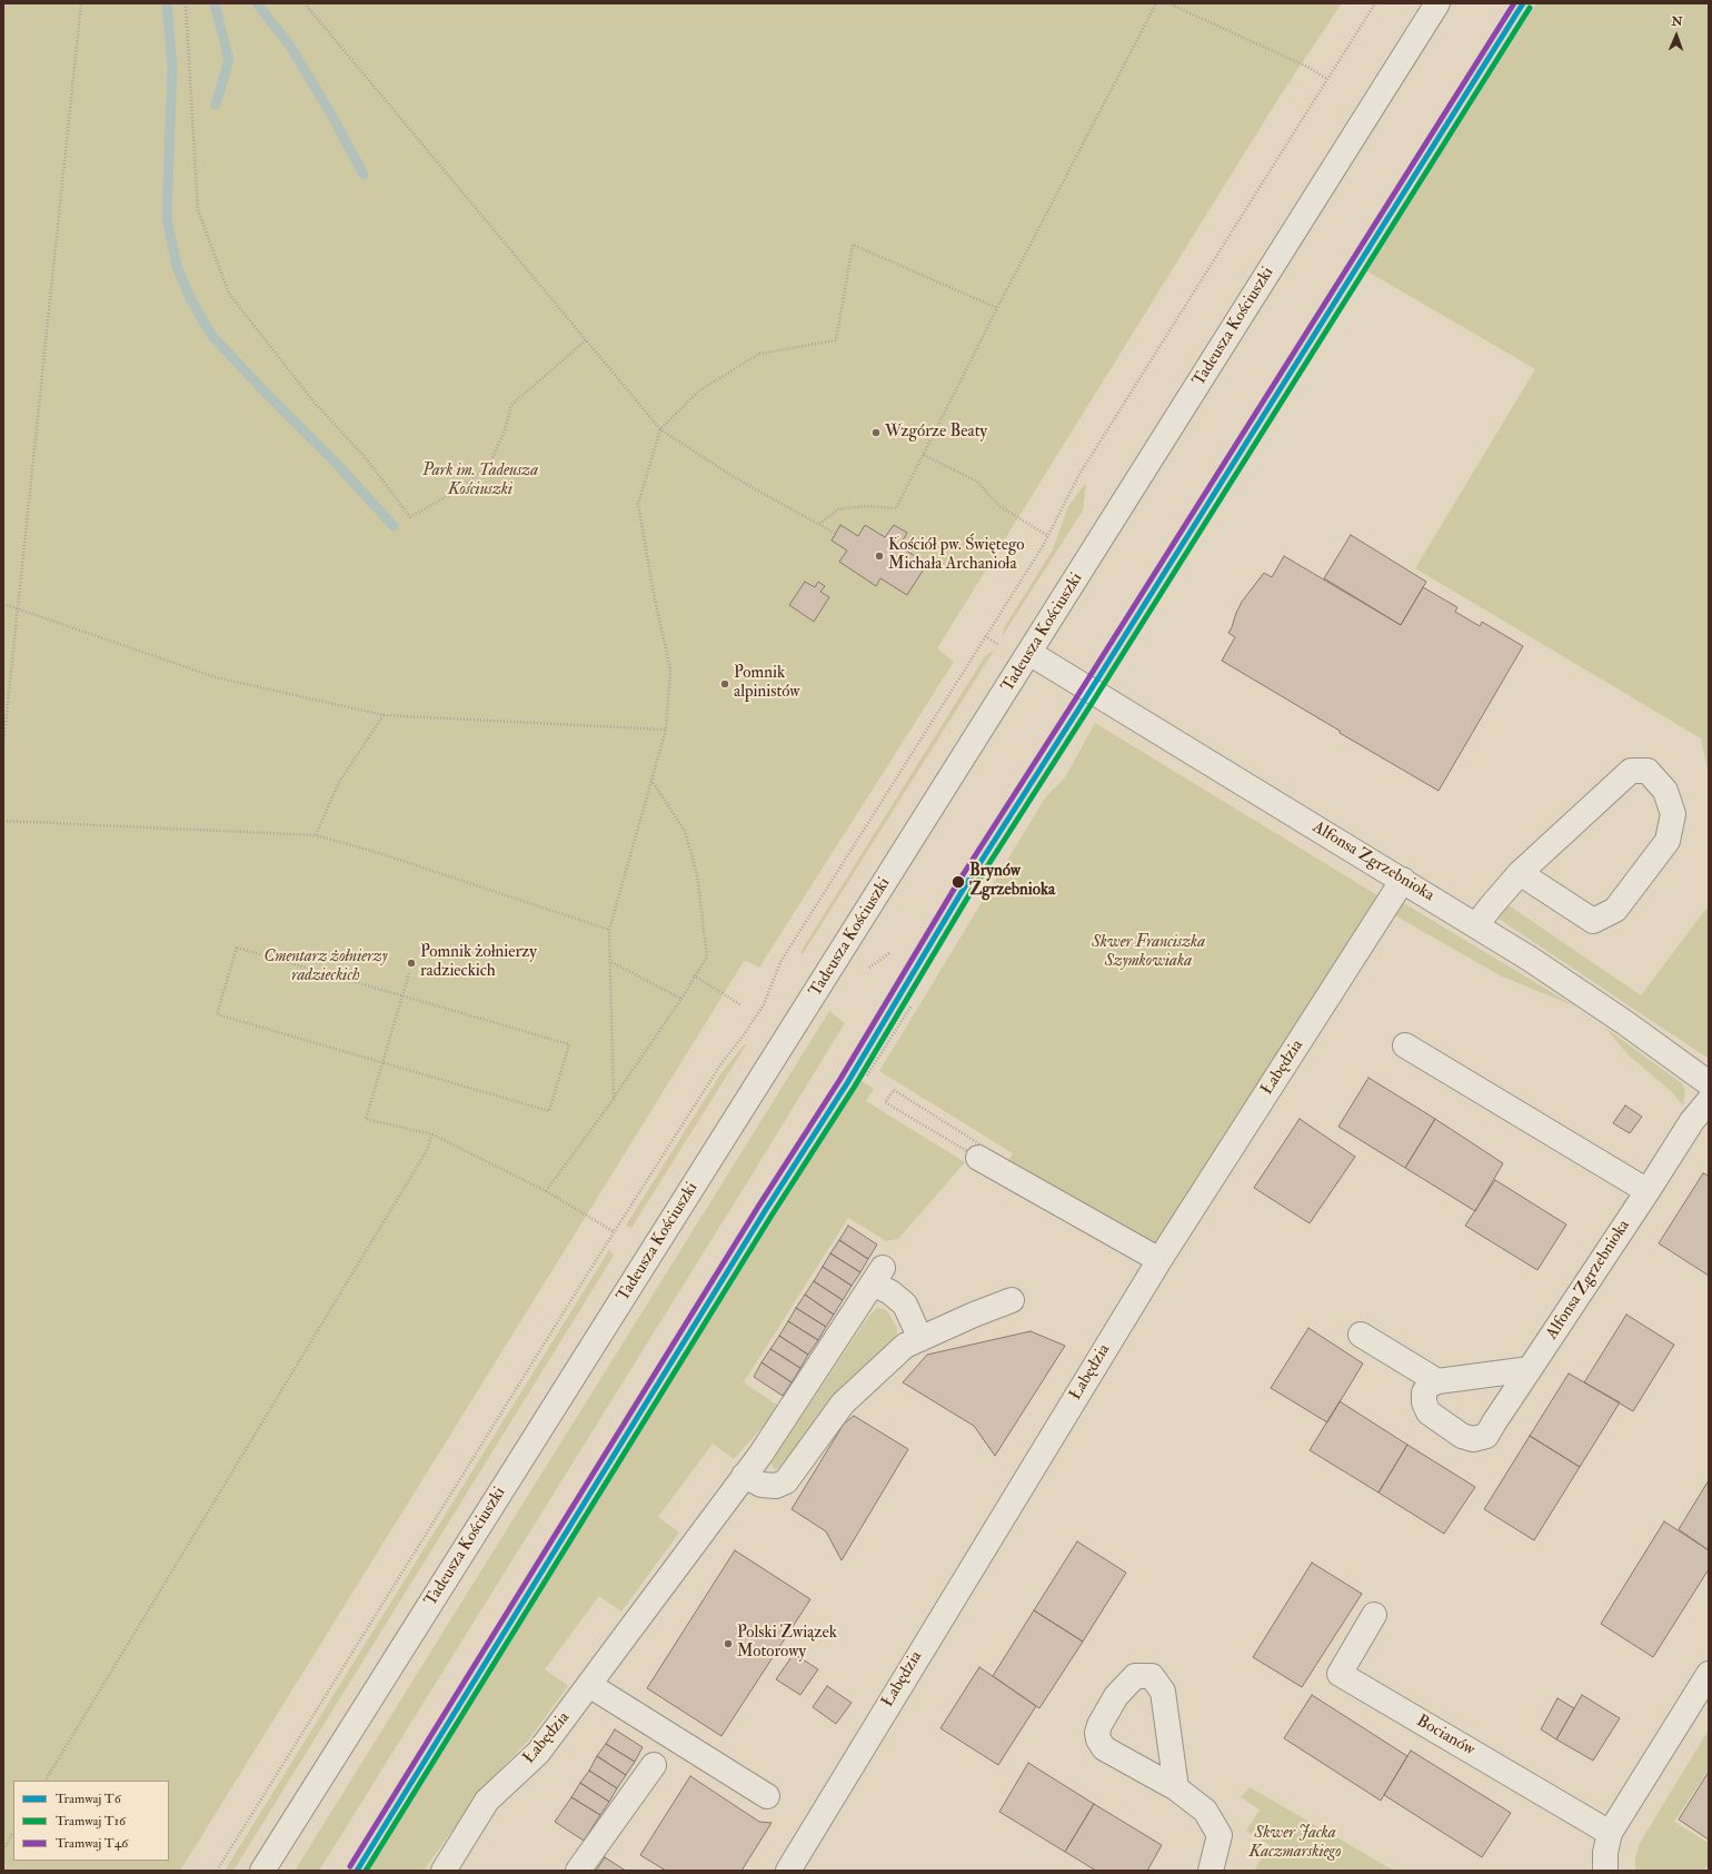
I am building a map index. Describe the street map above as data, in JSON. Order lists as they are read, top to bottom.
{
  "streets": {
    "street": [
      "Tadeusza Kościuszki",
      "Alfonsa Zgrzebnioka",
      "Łabędzia",
      "Bocianów"
    ]
  },
  "crossings": [
    ["Tadeusza Kościuszki", "Alfonsa Zgrzebnioka"],
    ["Alfonsa Zgrzebnioka", "Łabędzia"]
  ],
  "parks": [
    "Park im. Tadeusza Kościuszki",
    "Skwer Franciszka Szymkowiaka",
    "Cmentarz żołnierzy radzieckich",
    "Skwer Jacka Kaczmarskiego"
  ],
  "places": [
    "Wzgórze Beaty",
    "Kościół pw. Świętego Michała Archanioła",
    "Pomnik alpinistów",
    "Brynów Zgrzebnioka",
    "Pomnik żołnierzy radzieckich",
    "Polski Związek Motorowy"
  ],
  "lines": ["tram line T6", "tram line T46", "tram line T16"],
  "legend": ["Tramwaj T6", "Tramwaj T16", "Tramwaj T46"],
  "north": "top"
}
